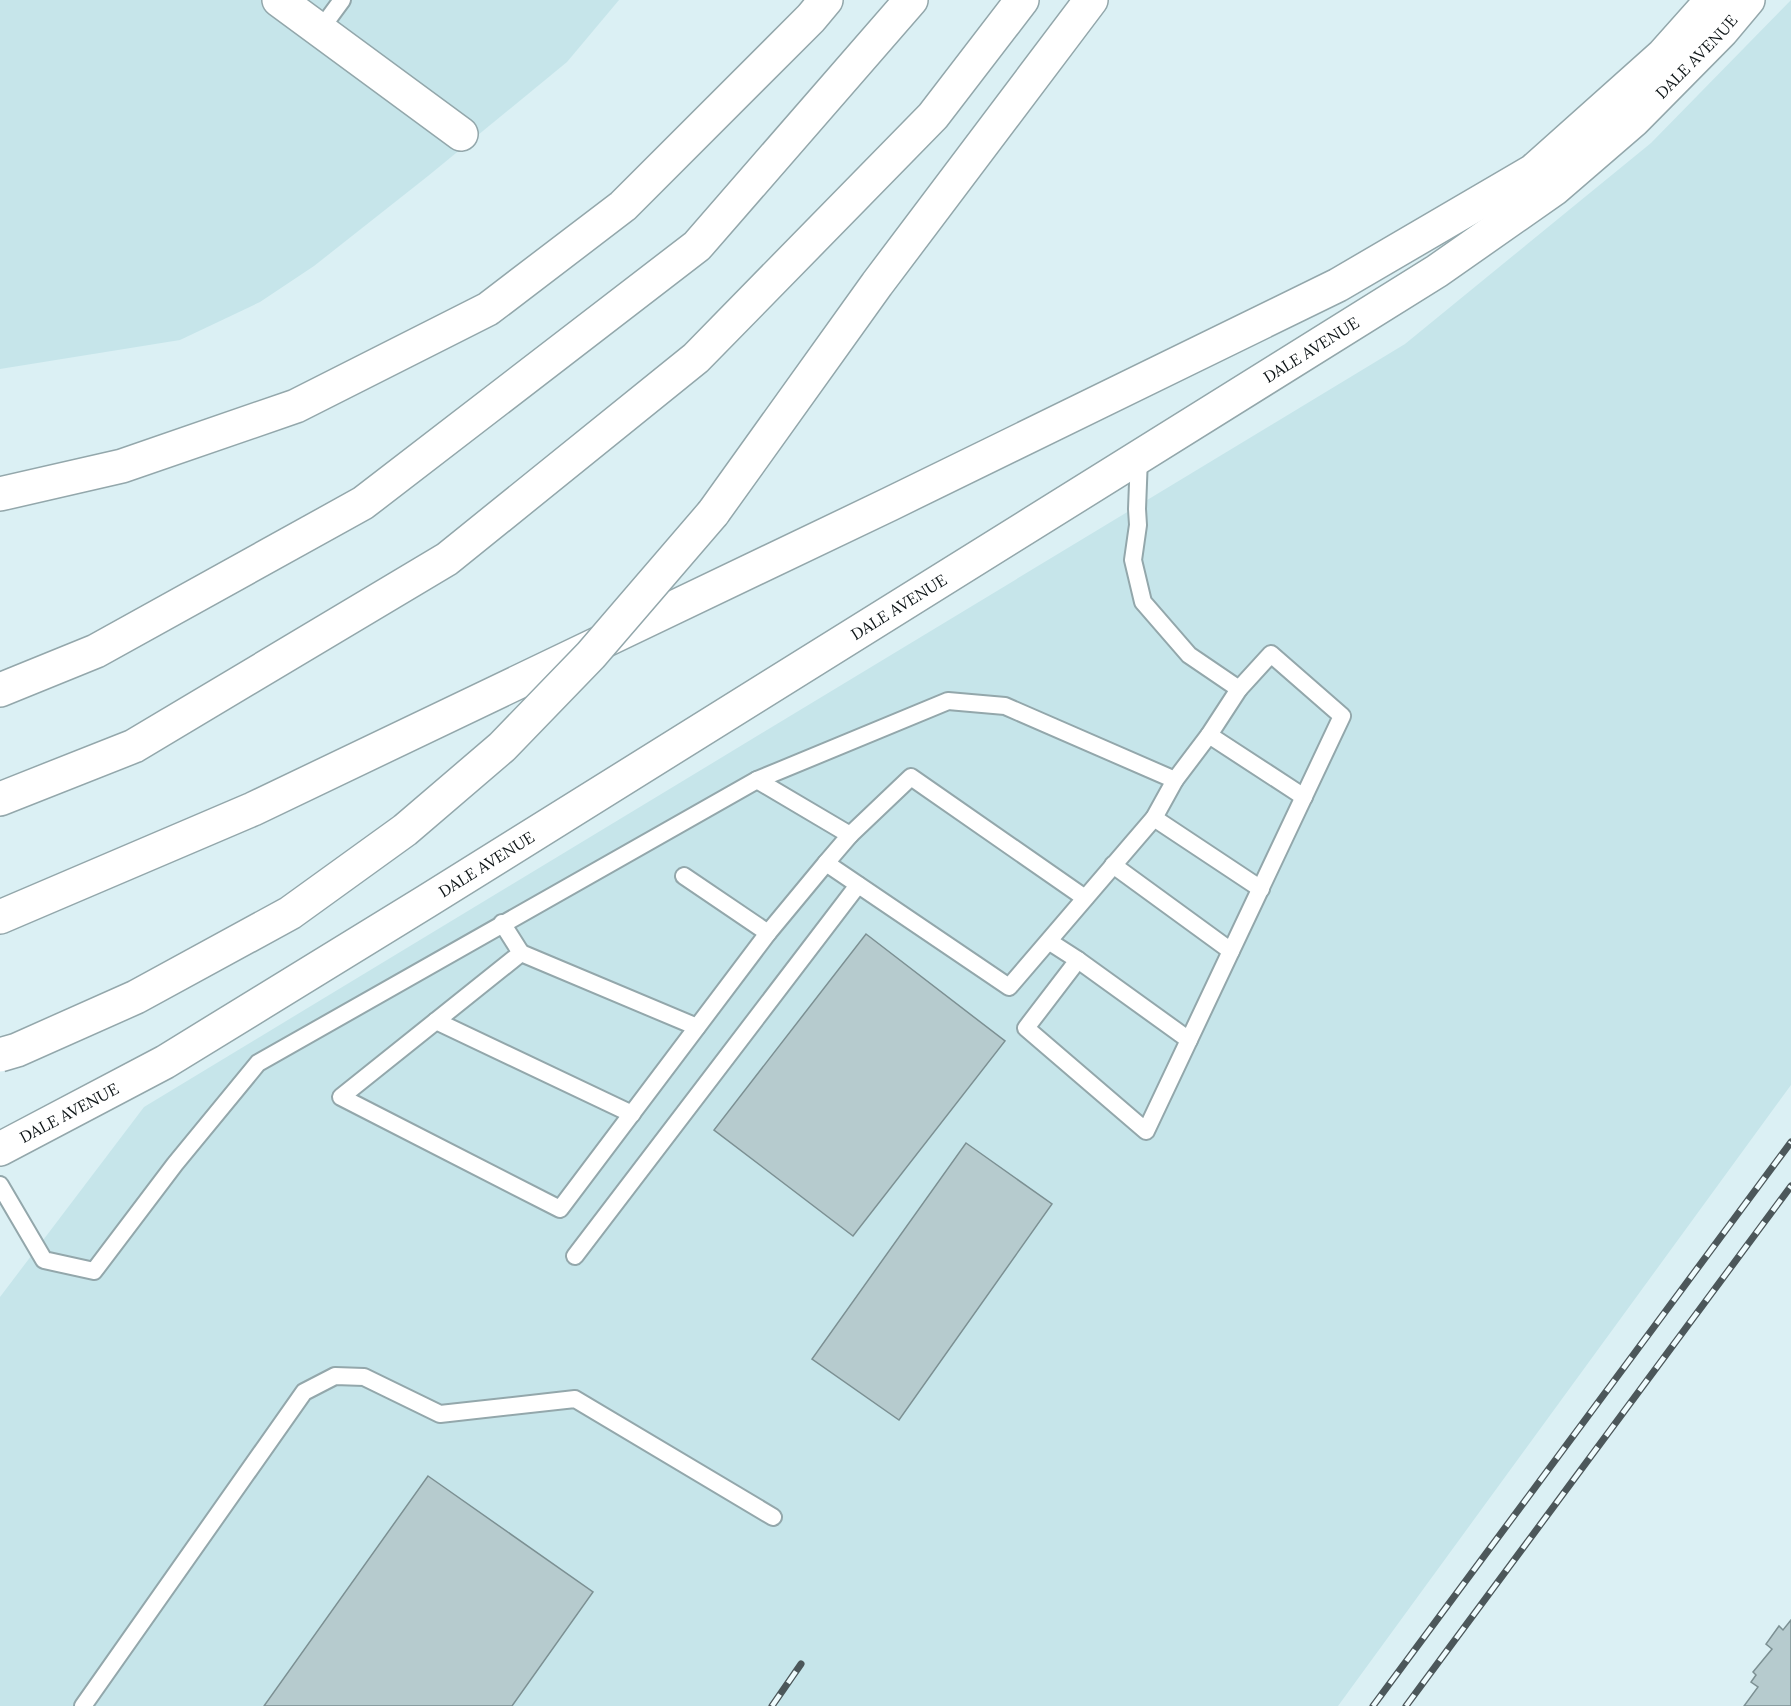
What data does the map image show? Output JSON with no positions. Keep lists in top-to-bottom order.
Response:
{
  "streets": {
    "main road": ["DALE AVENUE"]
  }
}
